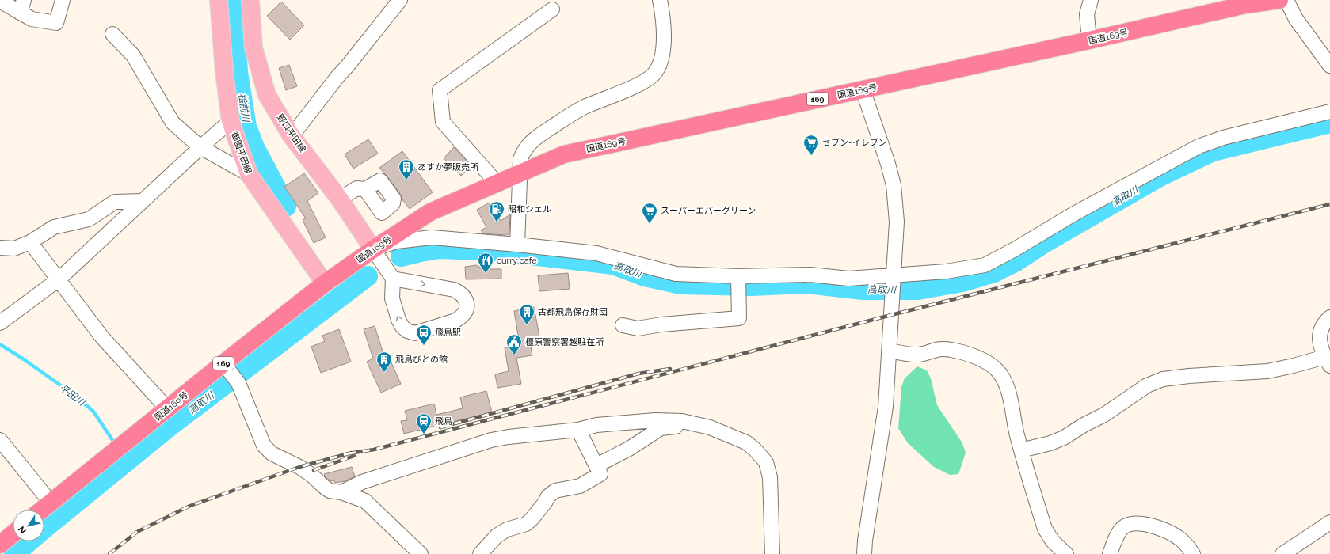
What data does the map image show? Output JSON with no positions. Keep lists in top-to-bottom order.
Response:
{
  "streets": {
    "highway": ["国道169号", "169"],
    "main road": ["野口平田線", "御園平田線"]
  },
  "crossings": [
    ["国道169号", "野口平田線"],
    ["国道169号", "御園平田線"]
  ],
  "water": ["桧前川", "高取川", "平田川"],
  "places": {
    "supermarket": ["セブン-イレブン", "スーパーエバーグリーン"],
    "building": ["あすか夢販売所", "古都飛鳥保存財団", "飛鳥びとの館"],
    "fuel station": ["昭和シェル"],
    "restaurant": ["curry cafe"],
    "bus stop": ["飛鳥駅"],
    "public building": ["橿原警察署越駐在所"],
    "station": ["飛鳥"]
  },
  "north": "bottom left"
}
